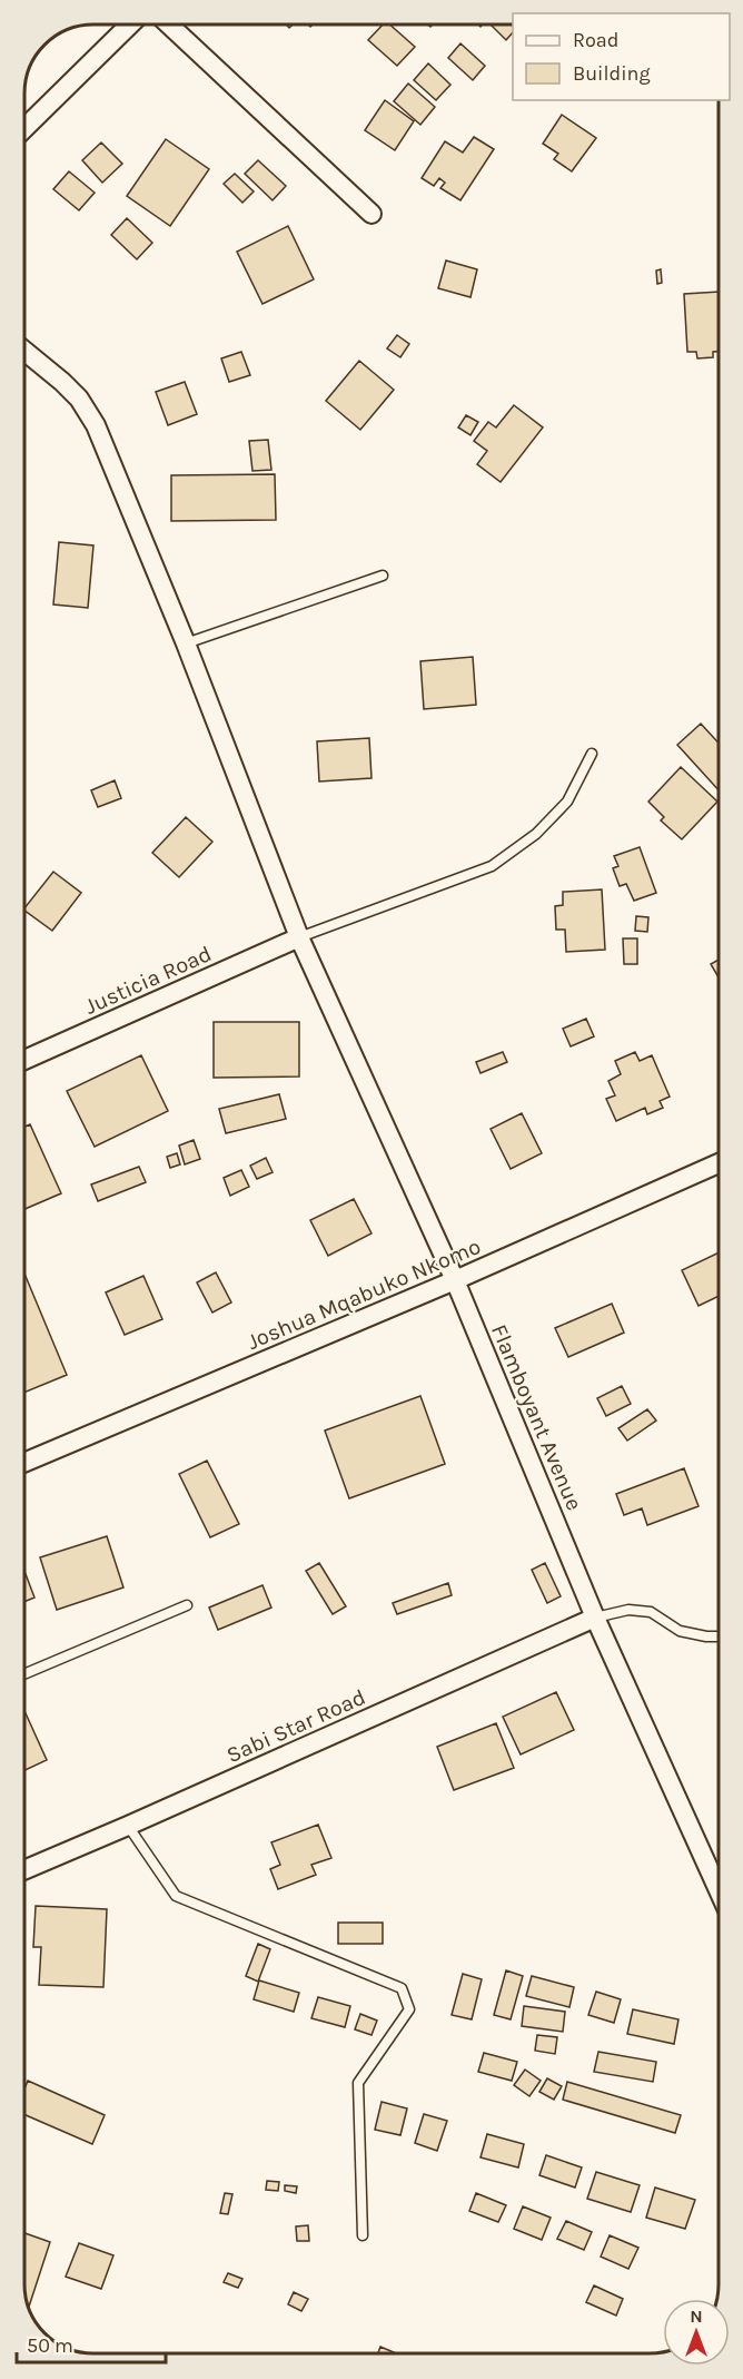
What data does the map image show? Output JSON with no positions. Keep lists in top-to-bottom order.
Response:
{
  "streets": {
    "street": [
      "Justicia Road",
      "Joshua Mqabuko Nkomo",
      "Flamboyant Avenue",
      "Sabi Star Road"
    ]
  },
  "crossings": [
    ["Justicia Road", "Flamboyant Avenue"],
    ["Joshua Mqabuko Nkomo", "Flamboyant Avenue"],
    ["Flamboyant Avenue", "Sabi Star Road"]
  ],
  "legend": ["Road", "Building"],
  "scale_bar": "50 m",
  "north": "top"
}
